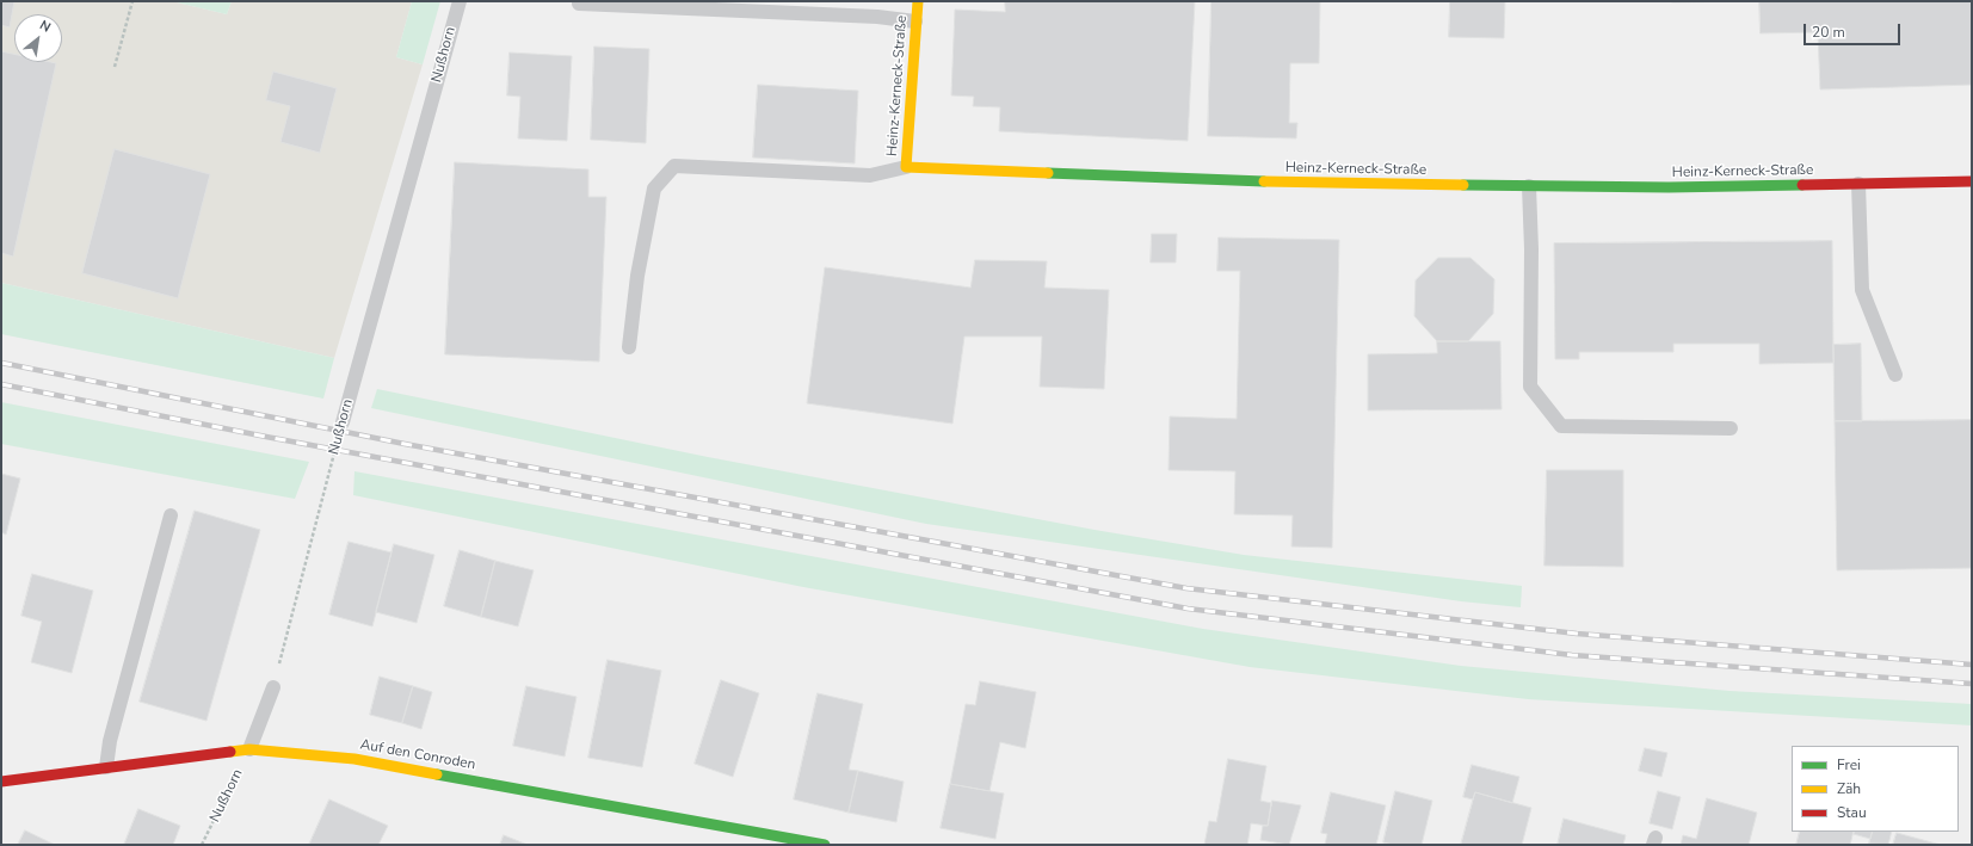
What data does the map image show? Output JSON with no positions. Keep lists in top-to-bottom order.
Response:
{
  "streets": {
    "street": ["Heinz-Kerneck-Straße", "Auf den Conroden"],
    "lane": ["Nußhorn"]
  },
  "crossings": [
    ["Nußhorn", "Auf den Conroden"]
  ],
  "legend": ["Frei", "Zäh", "Stau"],
  "scale_bar": "20 m",
  "north": "top right"
}
